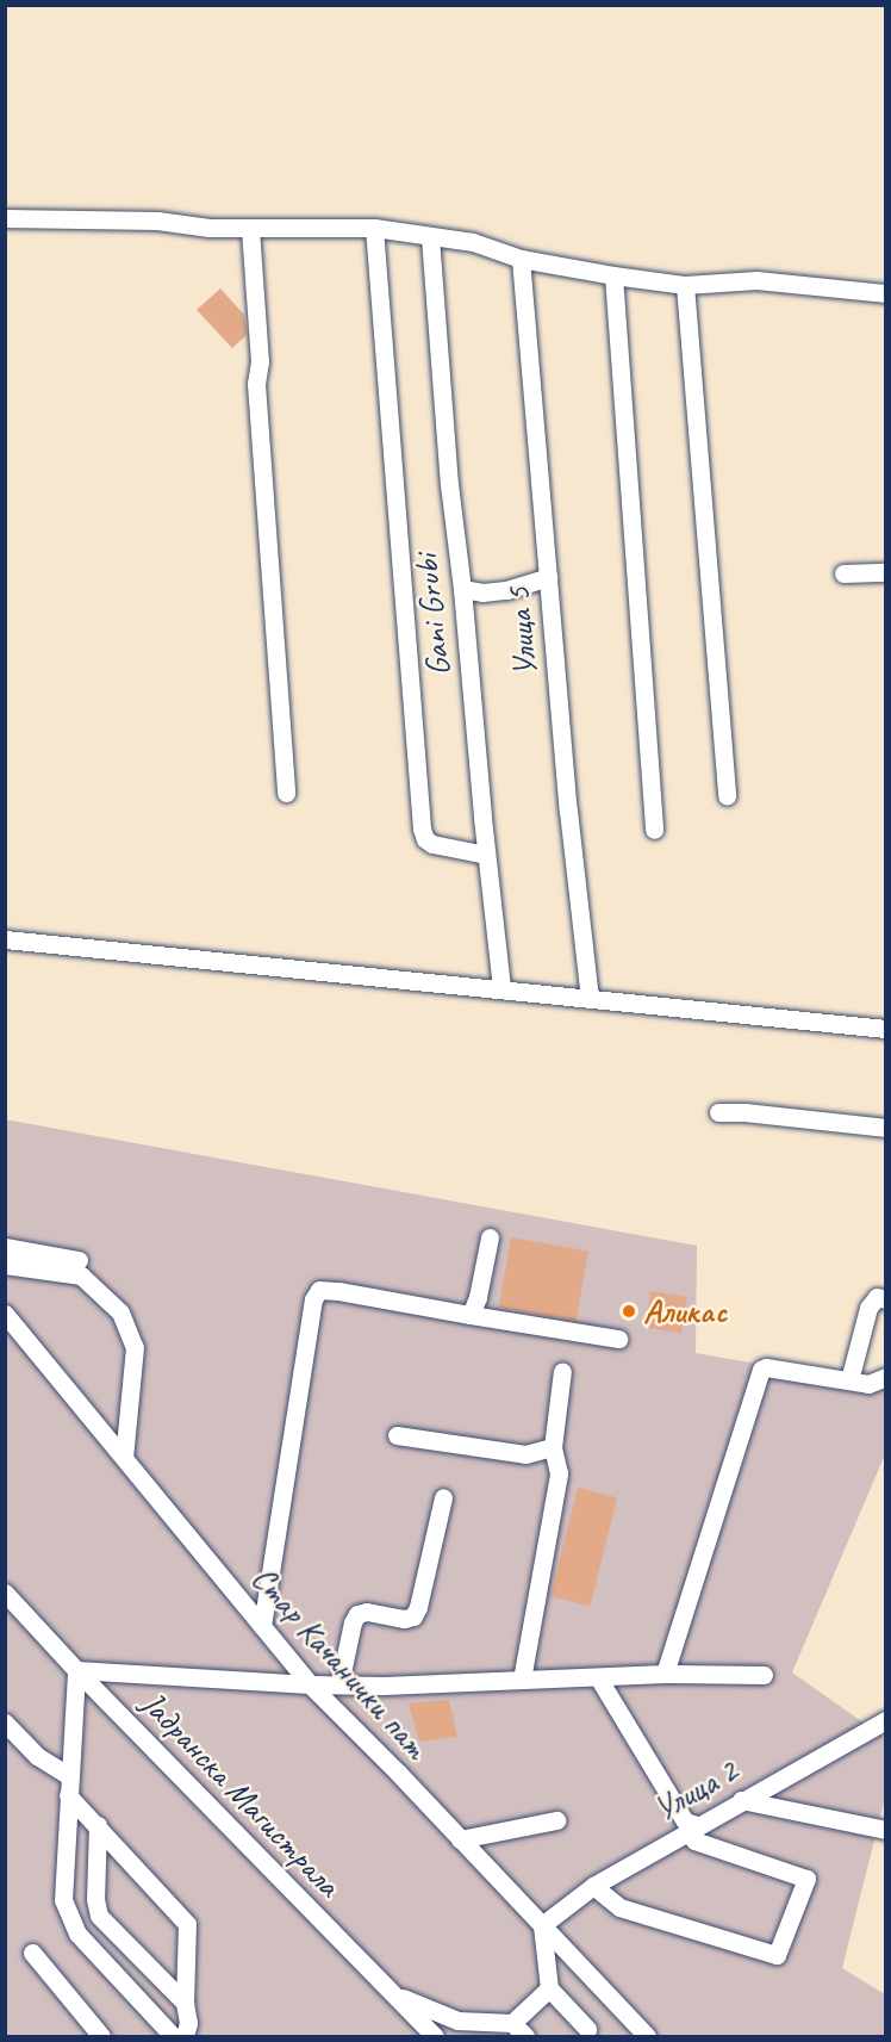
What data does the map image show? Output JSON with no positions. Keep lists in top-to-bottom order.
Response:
{
  "streets": {
    "street": [
      "Gani Grubi",
      "Улица 5",
      "Стар Качанички пат",
      "Улица 2",
      "Јадранска Магистрала"
    ]
  },
  "crossings": [
    ["Стар Качанички пат", "Улица 2"]
  ],
  "places": ["Аликас"]
}
